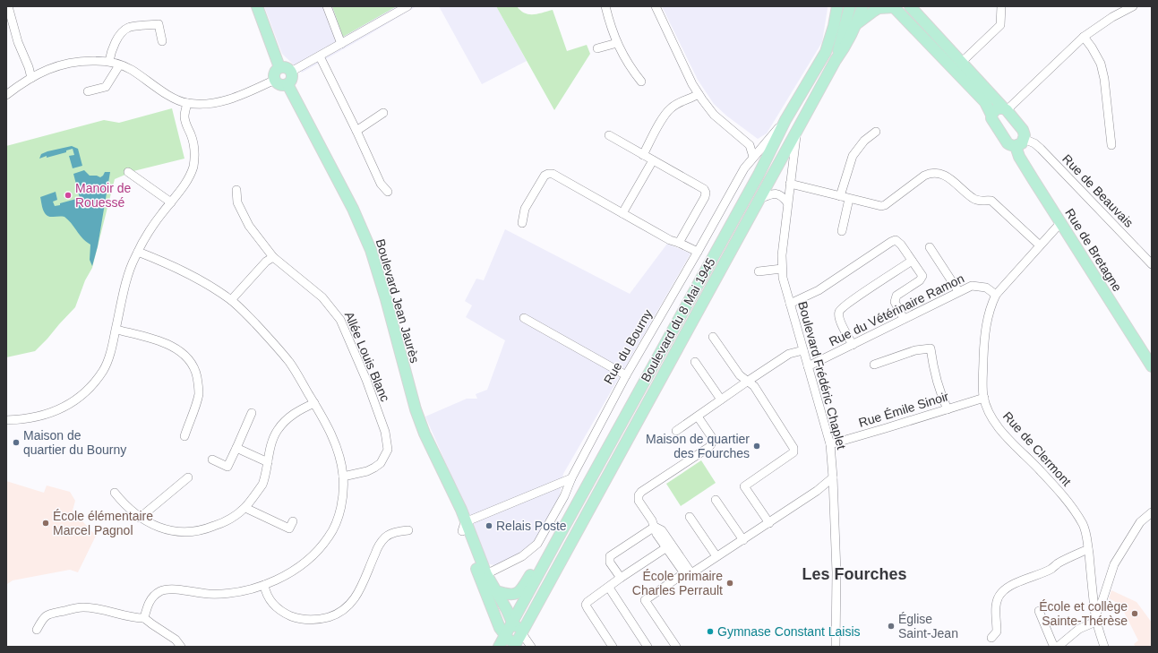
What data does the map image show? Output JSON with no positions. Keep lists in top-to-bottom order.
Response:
{
  "streets": {
    "main road": ["Rue de Bretagne", "Boulevard Jean Jaurès", "Boulevard du 8 Mai 1945"],
    "street": [
      "Rue de Beauvais",
      "Rue du Vétérinaire Ramon",
      "Rue du Bourny",
      "Allée Louis Blanc",
      "Boulevard Frédéric Chaplet",
      "Rue Émile Sinoir",
      "Rue de Clermont"
    ]
  },
  "crossings": [
    ["Rue de Beauvais", "Rue de Bretagne"],
    ["Rue de Bretagne", "Rue de Clermont"],
    ["Boulevard Jean Jaurès", "Boulevard du 8 Mai 1945"],
    ["Boulevard Jean Jaurès", "Rue du Bourny"],
    ["Rue du Vétérinaire Ramon", "Boulevard Frédéric Chaplet"],
    ["Rue du Vétérinaire Ramon", "Rue de Clermont"],
    ["Boulevard du 8 Mai 1945", "Rue du Bourny"],
    ["Boulevard du 8 Mai 1945", "Boulevard Frédéric Chaplet"],
    ["Boulevard Frédéric Chaplet", "Rue Émile Sinoir"],
    ["Rue Émile Sinoir", "Rue de Clermont"]
  ],
  "districts": ["Les Fourches"],
  "places": [
    "Manoir de Rouessé",
    "Maison de quartier du Bourny",
    "Maison de quartier des Fourches",
    "École élémentaire Marcel Pagnol",
    "Relais Poste",
    "École primaire Charles Perrault",
    "École et collège Sainte-Thérèse",
    "Église Saint-Jean",
    "Gymnase Constant Laisis"
  ]
}
